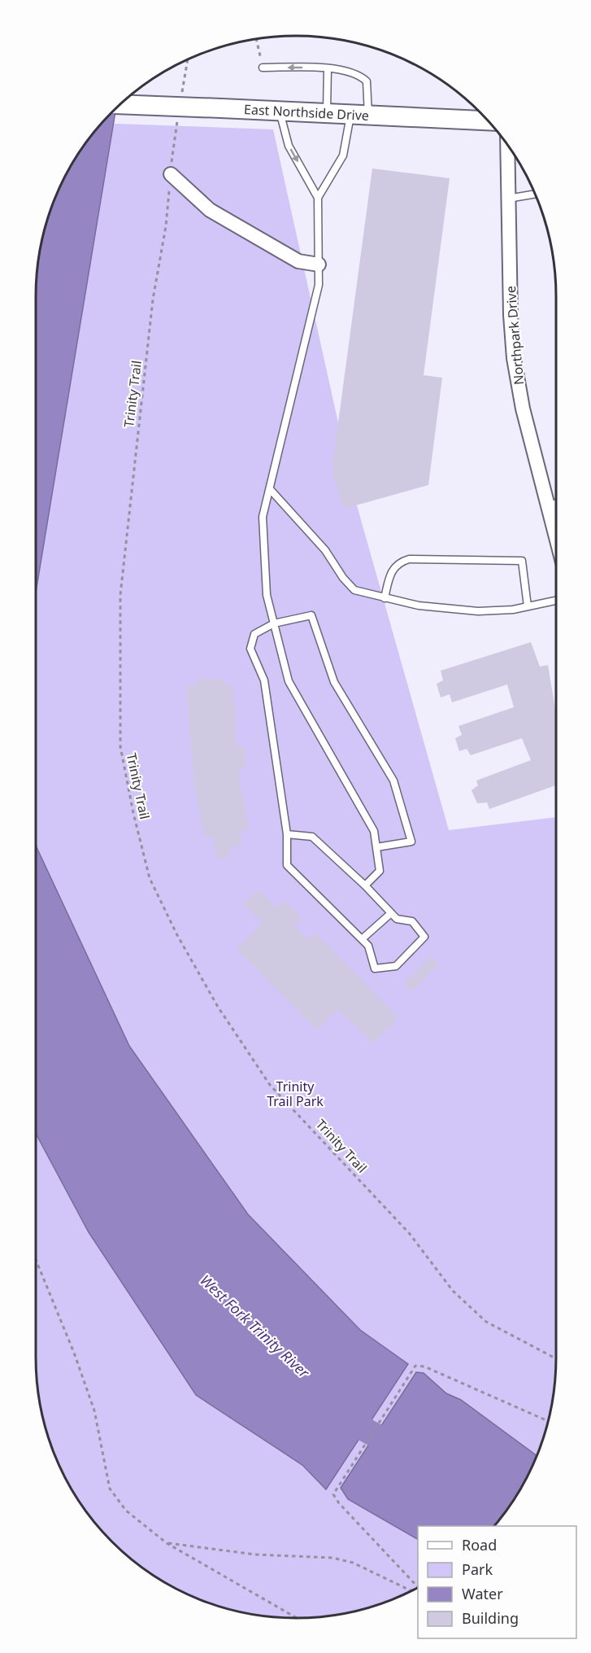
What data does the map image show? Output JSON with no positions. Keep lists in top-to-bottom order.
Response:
{
  "streets": {
    "street": ["East Northside Drive", "Northpark Drive"],
    "path": ["Trinity Trail"]
  },
  "water": ["West Fork Trinity River"],
  "parks": ["Trinity Trail Park"],
  "legend": [
    "Road",
    "Park",
    "Water",
    "Building"
  ]
}
